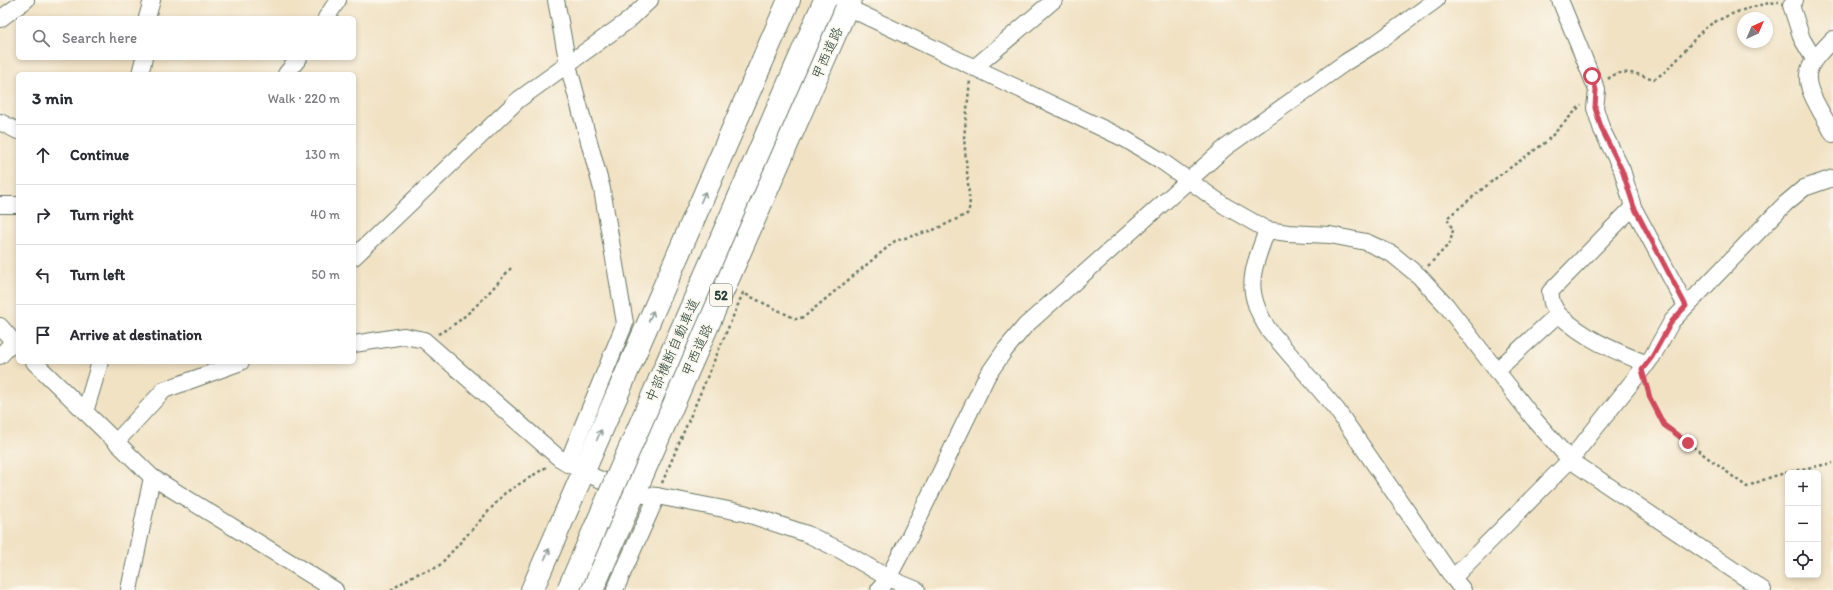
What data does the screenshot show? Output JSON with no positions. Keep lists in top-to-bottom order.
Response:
{
  "streets": {
    "highway": ["甲西道路", "52", "中部横断自動車道"]
  },
  "crossings": [
    ["甲西道路", "中部横断自動車道"]
  ],
  "north": "top right",
  "page": {
    "search": "Search here",
    "heading": ["3 min", "Walk · 220 m"],
    "list": [
      ["Continue", "130 m"],
      ["Turn right", "40 m"],
      ["Turn left", "50 m"],
      "Arrive at destination"
    ],
    "map_buttons": ["+", "−"]
  }
}
